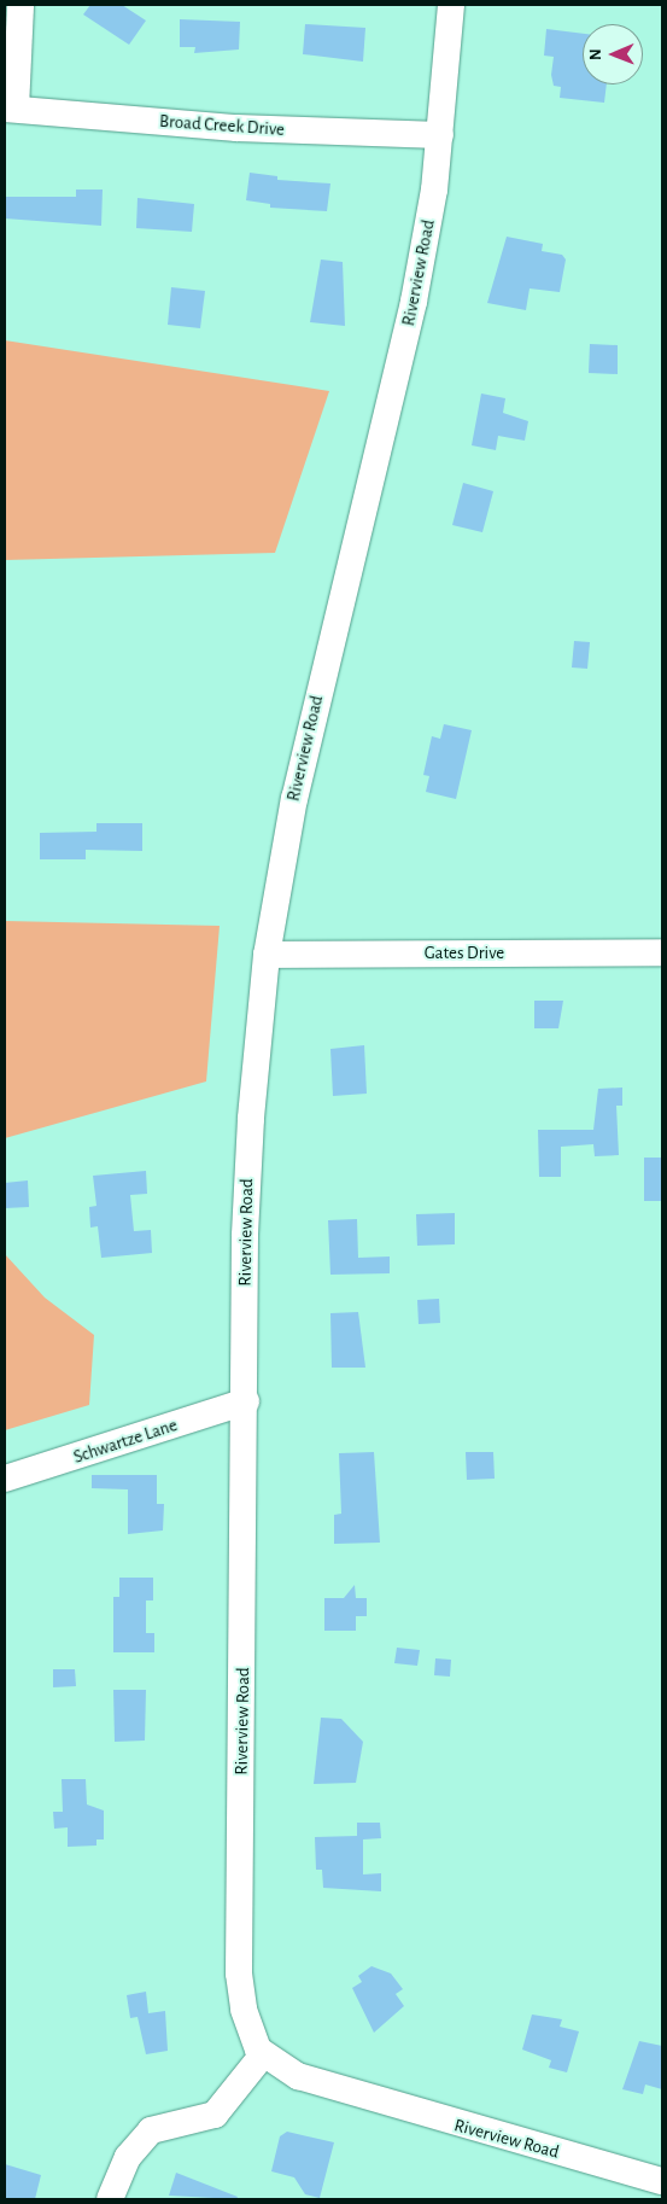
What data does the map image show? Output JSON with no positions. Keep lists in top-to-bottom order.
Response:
{
  "streets": {
    "street": [
      "Broad Creek Drive",
      "Riverview Road",
      "Gates Drive",
      "Schwartze Lane"
    ]
  },
  "crossings": [
    ["Broad Creek Drive", "Riverview Road"],
    ["Riverview Road", "Gates Drive"],
    ["Riverview Road", "Schwartze Lane"]
  ],
  "north": "left"
}
